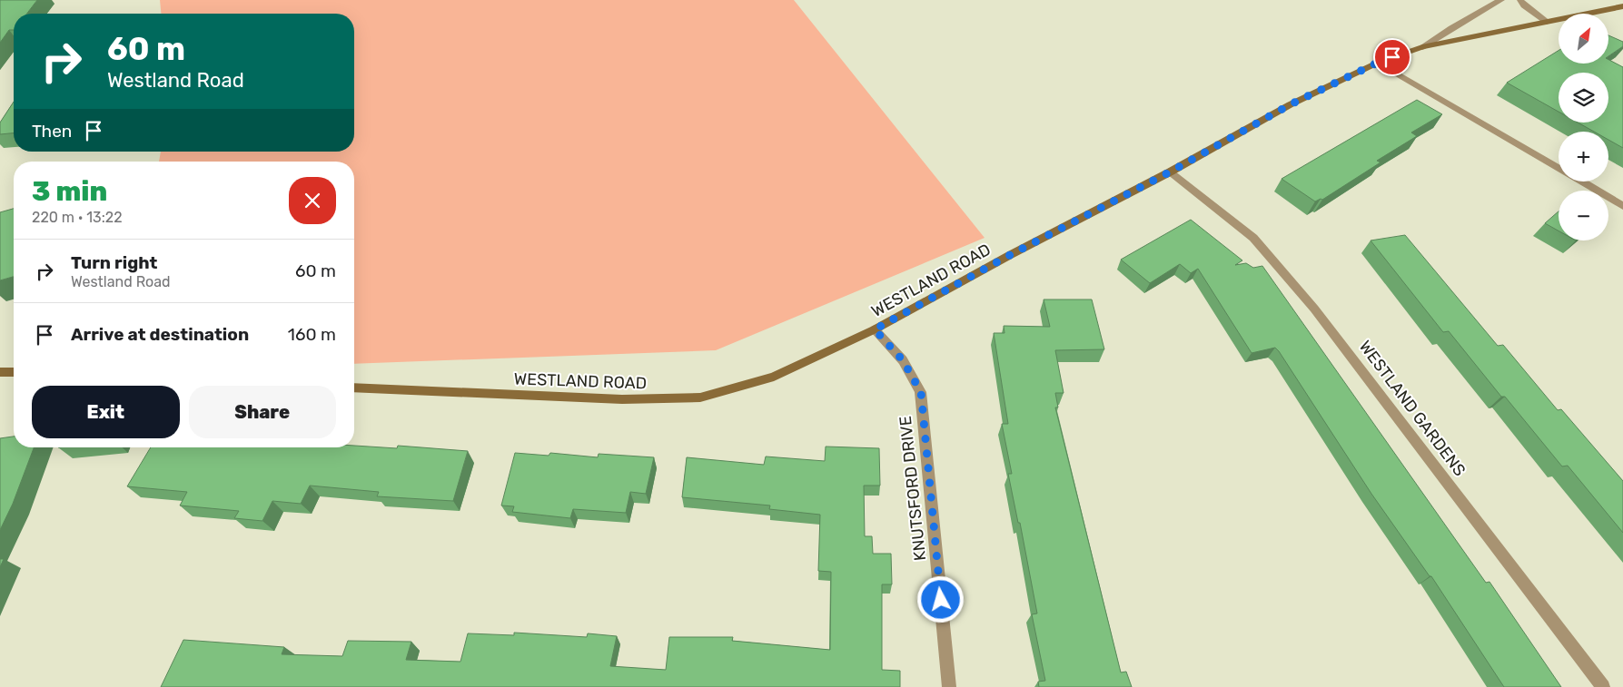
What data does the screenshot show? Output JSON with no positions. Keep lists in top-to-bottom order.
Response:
{
  "streets": {
    "street": ["WESTLAND ROAD", "WESTLAND GARDENS", "KNUTSFORD DRIVE"]
  },
  "crossings": [
    ["WESTLAND ROAD", "WESTLAND GARDENS"],
    ["WESTLAND ROAD", "KNUTSFORD DRIVE"]
  ],
  "north": "top right",
  "page": {
    "map_buttons": ["+", "−"],
    "turn": ["60 m", "Westland Road"],
    "then": "Then",
    "heading": ["3 min", "220 m · 13:22"],
    "list": [
      {
        "name": "Turn right",
        "note": "Westland Road",
        "value": "60 m"
      },
      {
        "name": "Arrive at destination",
        "value": "160 m"
      }
    ],
    "buttons": ["Exit", "Share"]
  }
}
